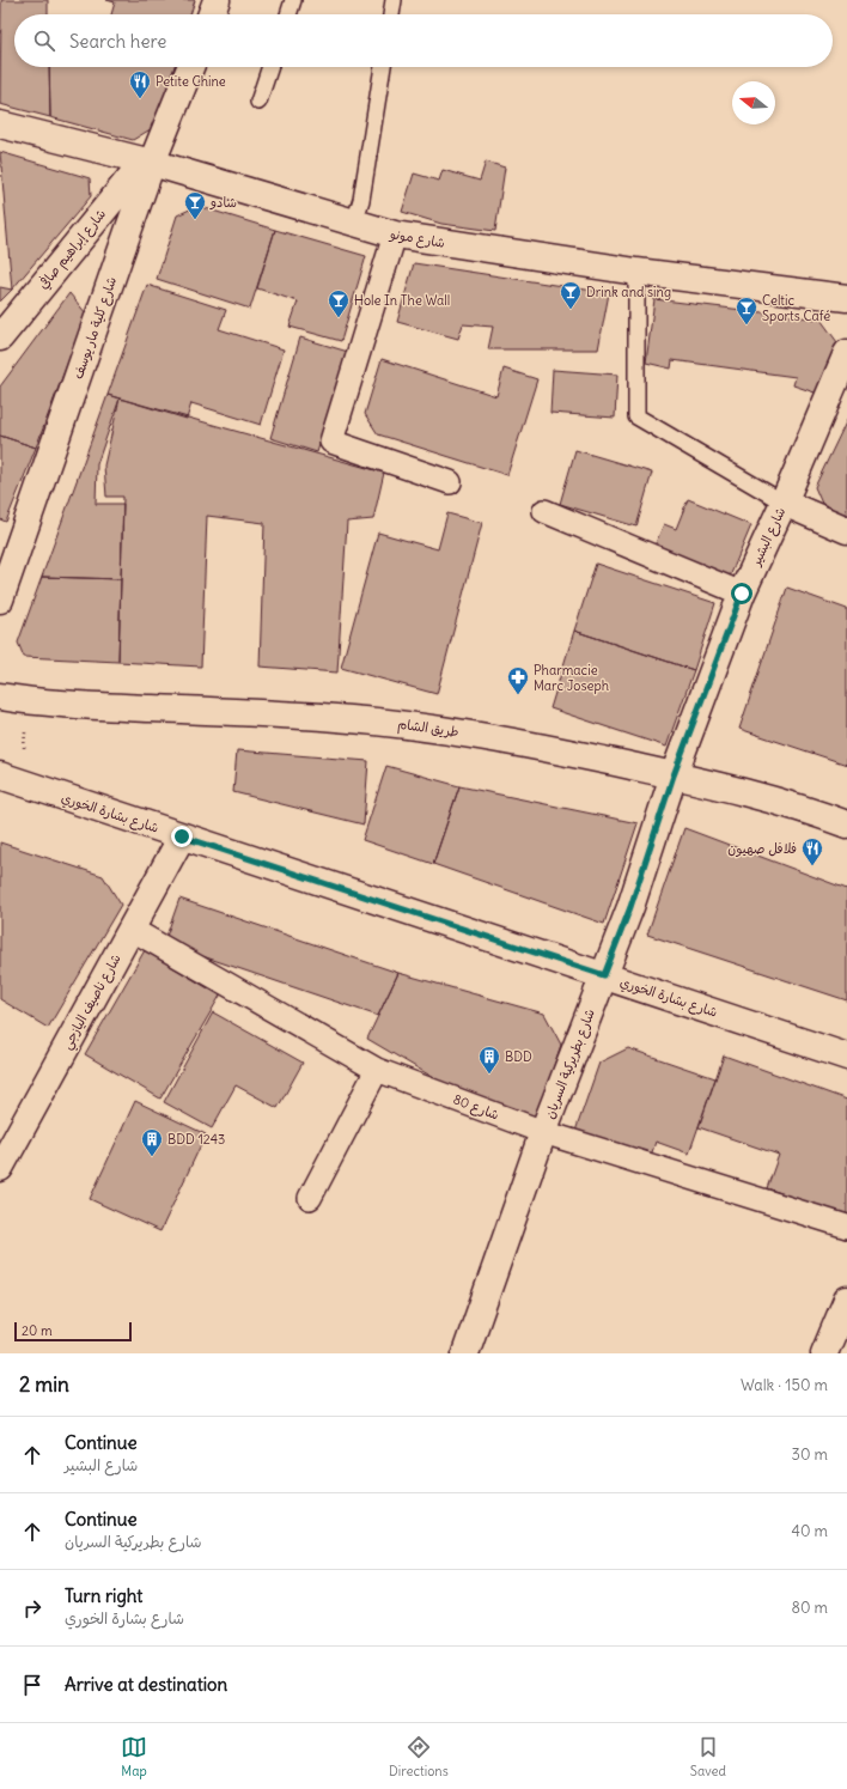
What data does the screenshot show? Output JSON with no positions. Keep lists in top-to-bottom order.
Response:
{
  "streets": {
    "street": [
      "شارع مونو",
      "شارع إبراهيم صافي",
      "شارع كلية مار يوسف",
      "شارع البشير",
      "طريق الشام",
      "شارع بشارة الخوري",
      "شارع ناصيف اليازجي",
      "شارع بطريركية السريان",
      "شارع 80"
    ]
  },
  "crossings": [
    ["شارع مونو", "شارع إبراهيم صافي"],
    ["شارع مونو", "شارع كلية مار يوسف"],
    ["شارع إبراهيم صافي", "شارع كلية مار يوسف"],
    ["شارع البشير", "طريق الشام"],
    ["شارع البشير", "شارع بطريركية السريان"],
    ["طريق الشام", "شارع بطريركية السريان"],
    ["شارع بشارة الخوري", "شارع ناصيف اليازجي"],
    ["شارع بشارة الخوري", "شارع بطريركية السريان"],
    ["شارع ناصيف اليازجي", "شارع 80"],
    ["شارع بطريركية السريان", "شارع 80"]
  ],
  "places": {
    "restaurant": ["Petite Chine", "فلافل صهيون"],
    "bar": [
      "شادو",
      "Drink and sing",
      "Hole In The Wall",
      "Celtic Sports Café"
    ],
    "pharmacy": ["Pharmacie Marc Joseph"],
    "building": ["BDD", "BDD 1243"]
  },
  "scale_bar": "20 m",
  "north": "left",
  "page": {
    "search": "Search here",
    "scale": "20 m",
    "heading": ["2 min", "Walk · 150 m"],
    "list": [
      ["Continue", "شارع البشير", "30 m"],
      ["Continue", "شارع بطريركية السريان", "40 m"],
      ["Turn right", "شارع بشارة الخوري", "80 m"],
      "Arrive at destination"
    ],
    "nav": ["Map", "Directions", "Saved"]
  }
}
